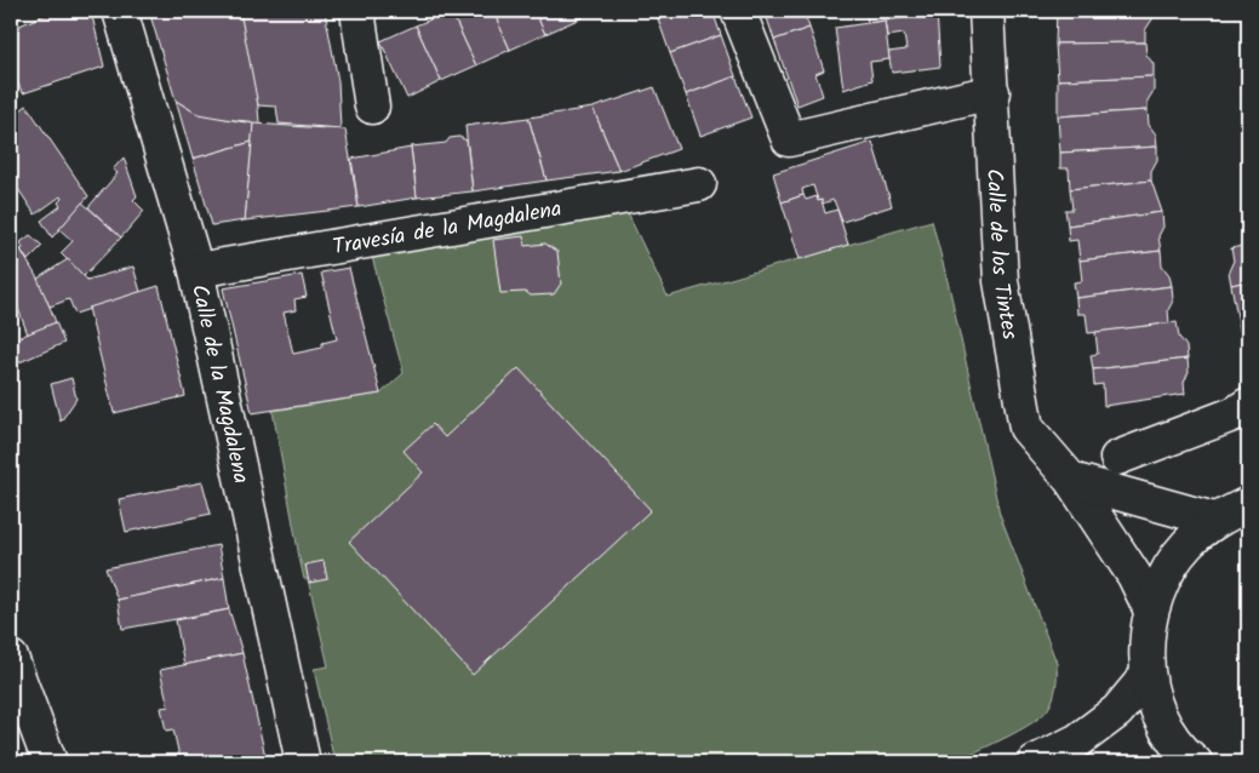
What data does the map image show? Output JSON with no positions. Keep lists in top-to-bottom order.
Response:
{
  "streets": {
    "street": ["Travesía de la Magdalena", "Calle de los Tintes", "Calle de la Magdalena"]
  },
  "crossings": [
    ["Travesía de la Magdalena", "Calle de la Magdalena"]
  ]
}
